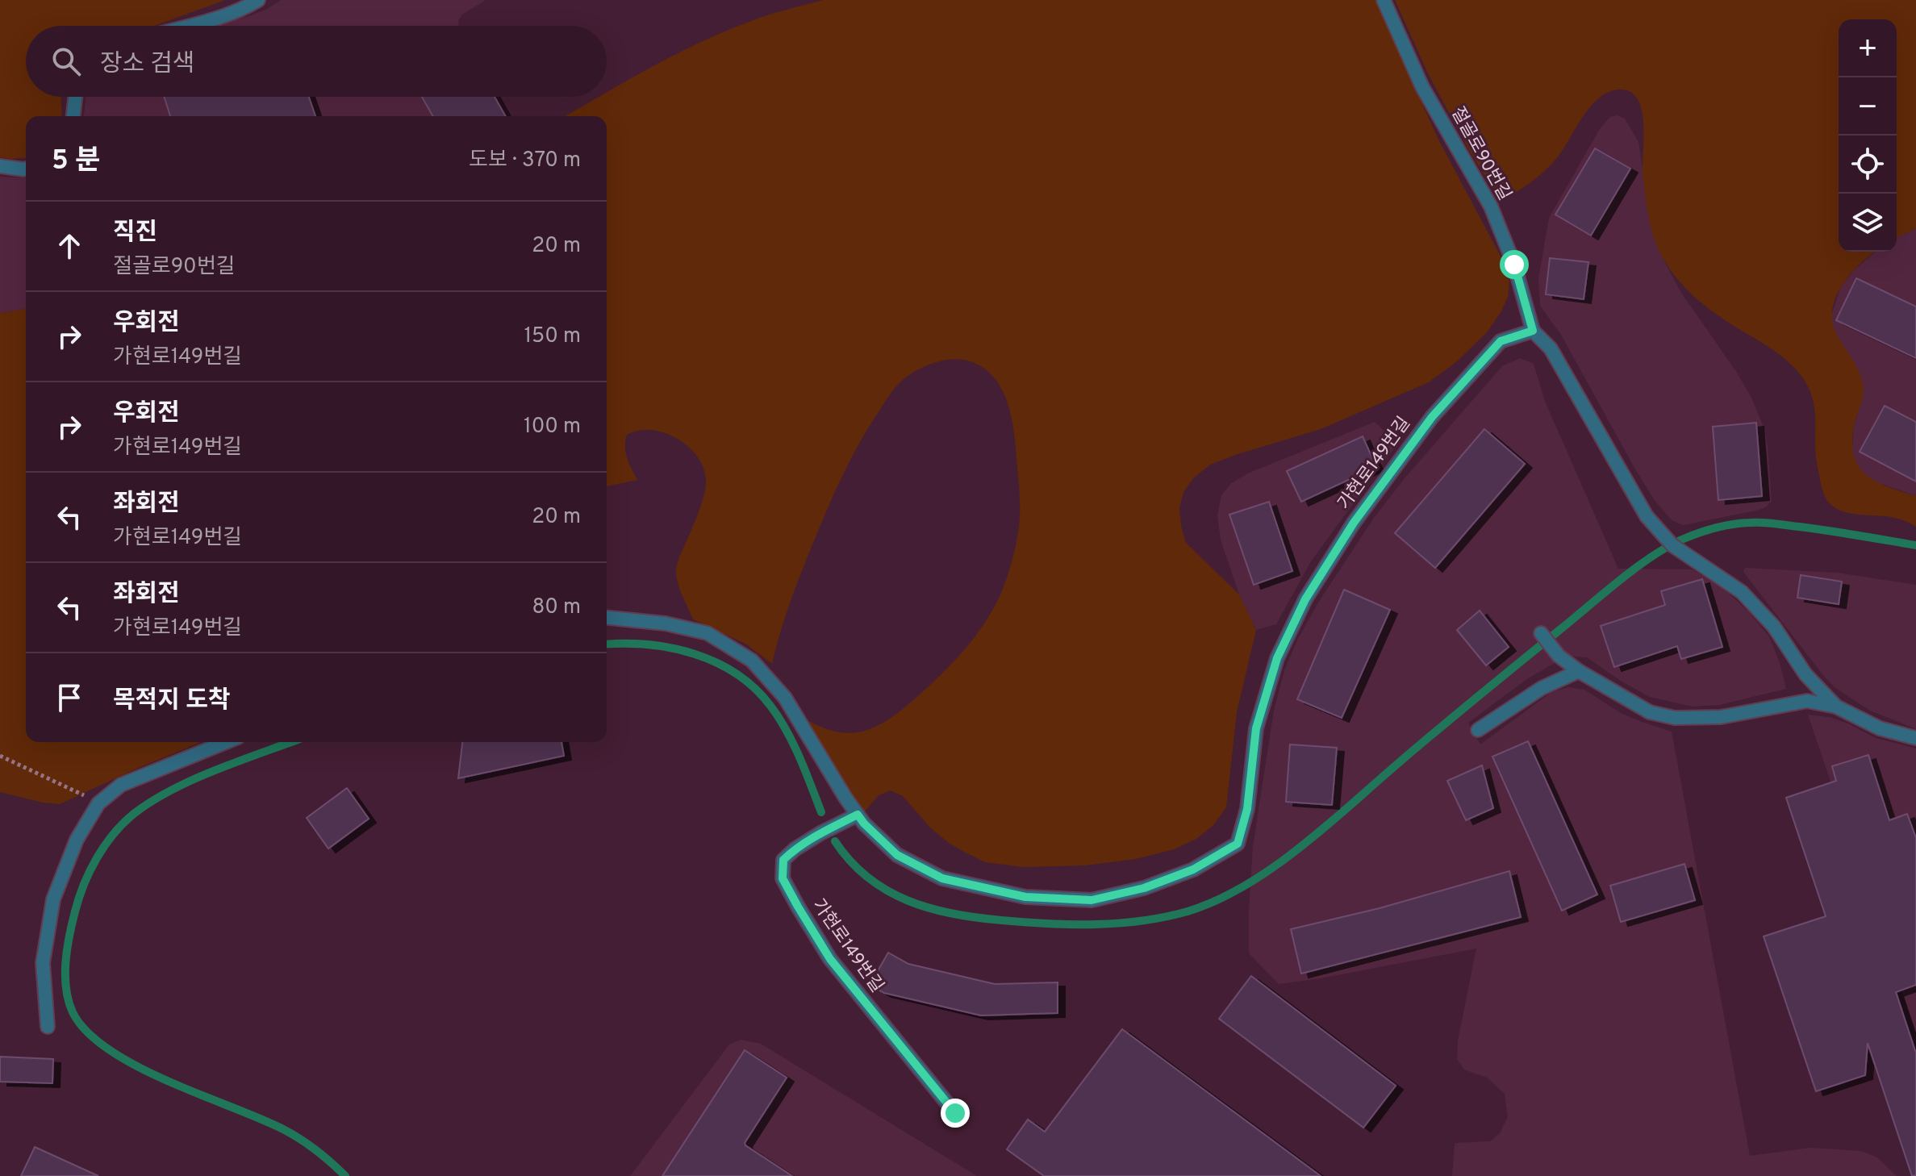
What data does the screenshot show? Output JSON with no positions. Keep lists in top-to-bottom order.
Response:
{
  "streets": {
    "lane": ["절골로90번길", "가현로149번길"]
  },
  "crossings": [
    ["절골로90번길", "가현로149번길"]
  ],
  "page": {
    "map_buttons": ["+", "−"],
    "search": "장소 검색",
    "heading": ["5 분", "도보 · 370 m"],
    "list": [
      ["직진", "절골로90번길", "20 m"],
      ["우회전", "가현로149번길", "150 m"],
      ["우회전", "가현로149번길", "100 m"],
      ["좌회전", "가현로149번길", "20 m"],
      ["좌회전", "가현로149번길", "80 m"],
      "목적지 도착"
    ]
  }
}
